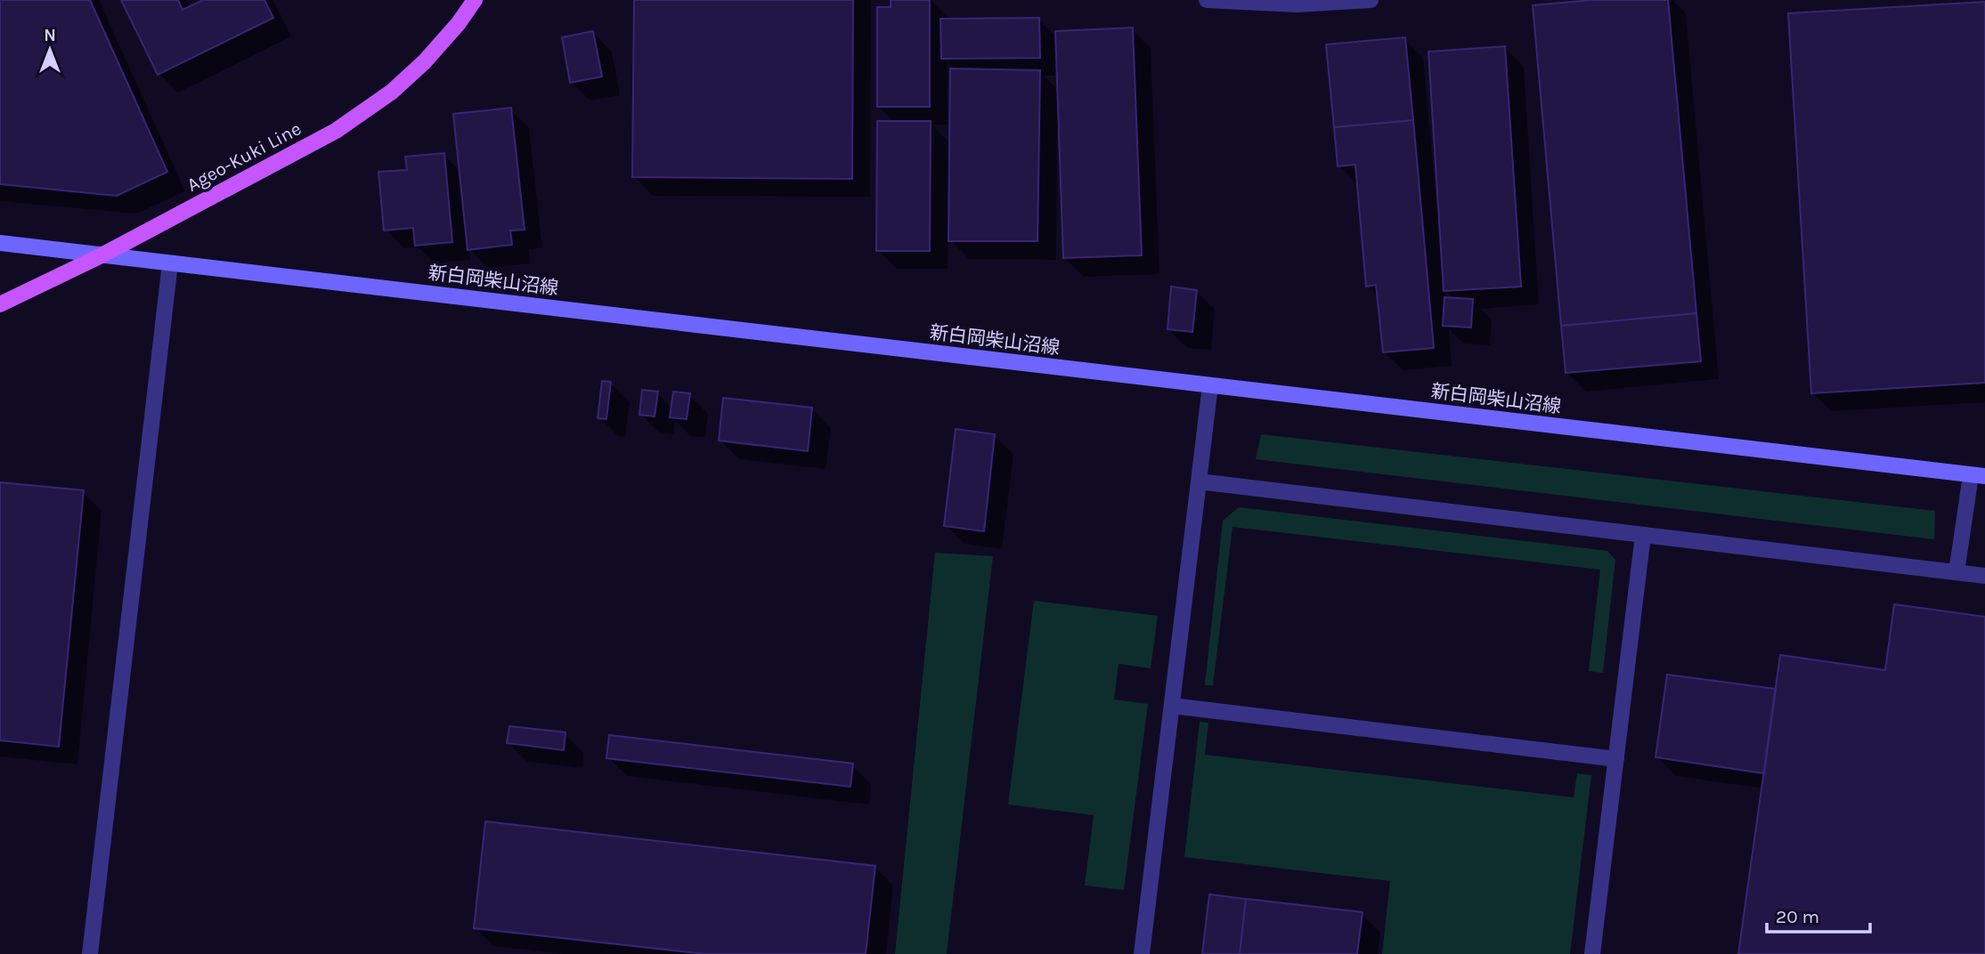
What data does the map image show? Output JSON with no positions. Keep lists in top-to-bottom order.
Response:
{
  "streets": {
    "main road": ["Ageo-Kuki Line"],
    "street": ["新白岡柴山沼線"]
  },
  "crossings": [
    ["Ageo-Kuki Line", "新白岡柴山沼線"]
  ],
  "scale_bar": "20 m",
  "north": "top"
}
